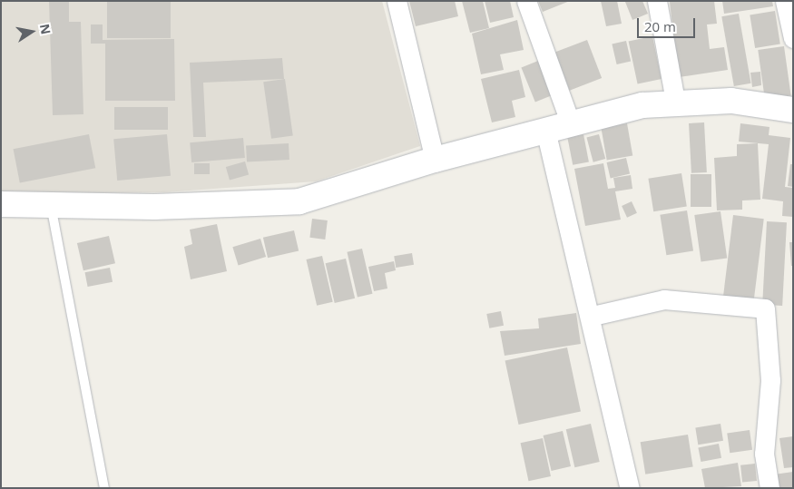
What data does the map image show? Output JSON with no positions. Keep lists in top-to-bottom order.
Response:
{
  "scale_bar": "20 m",
  "north": "right"
}
